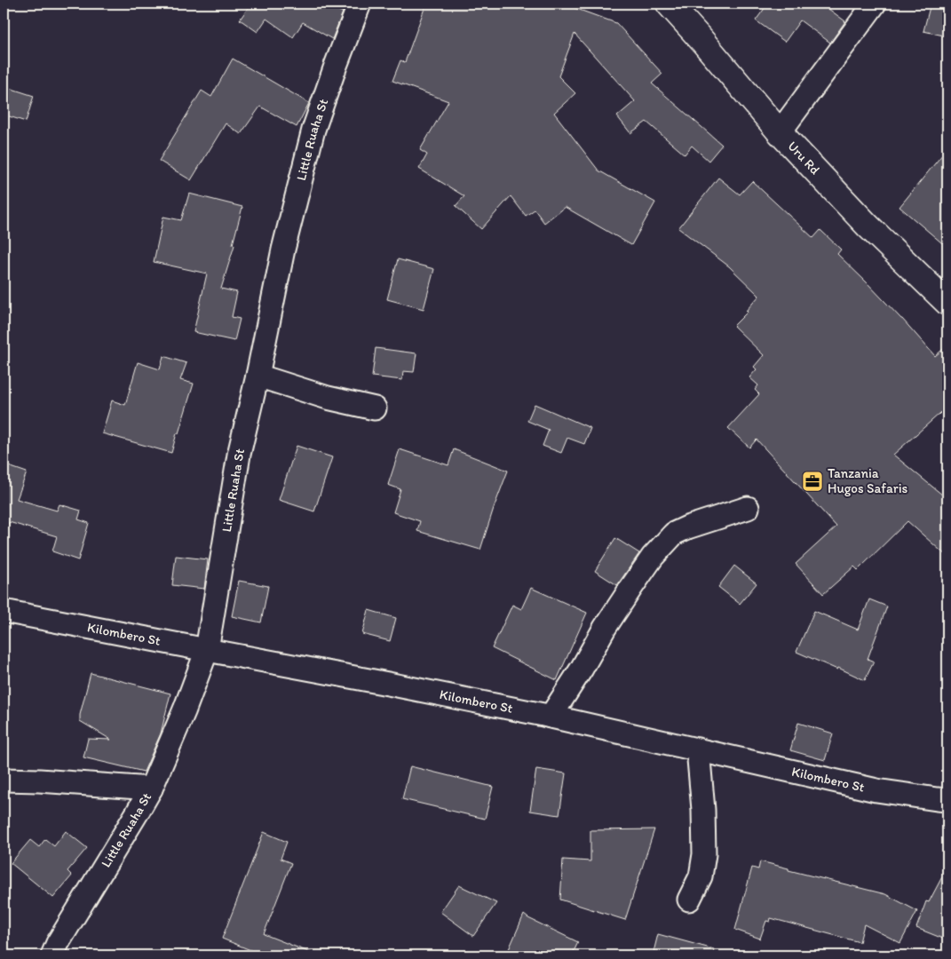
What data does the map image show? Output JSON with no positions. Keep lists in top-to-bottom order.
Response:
{
  "streets": {
    "street": ["Little Ruaha St", "Uru Rd", "Kilombero St"]
  },
  "crossings": [
    ["Little Ruaha St", "Kilombero St"]
  ],
  "places": {
    "office": ["Tanzania Hugos Safaris"]
  }
}
